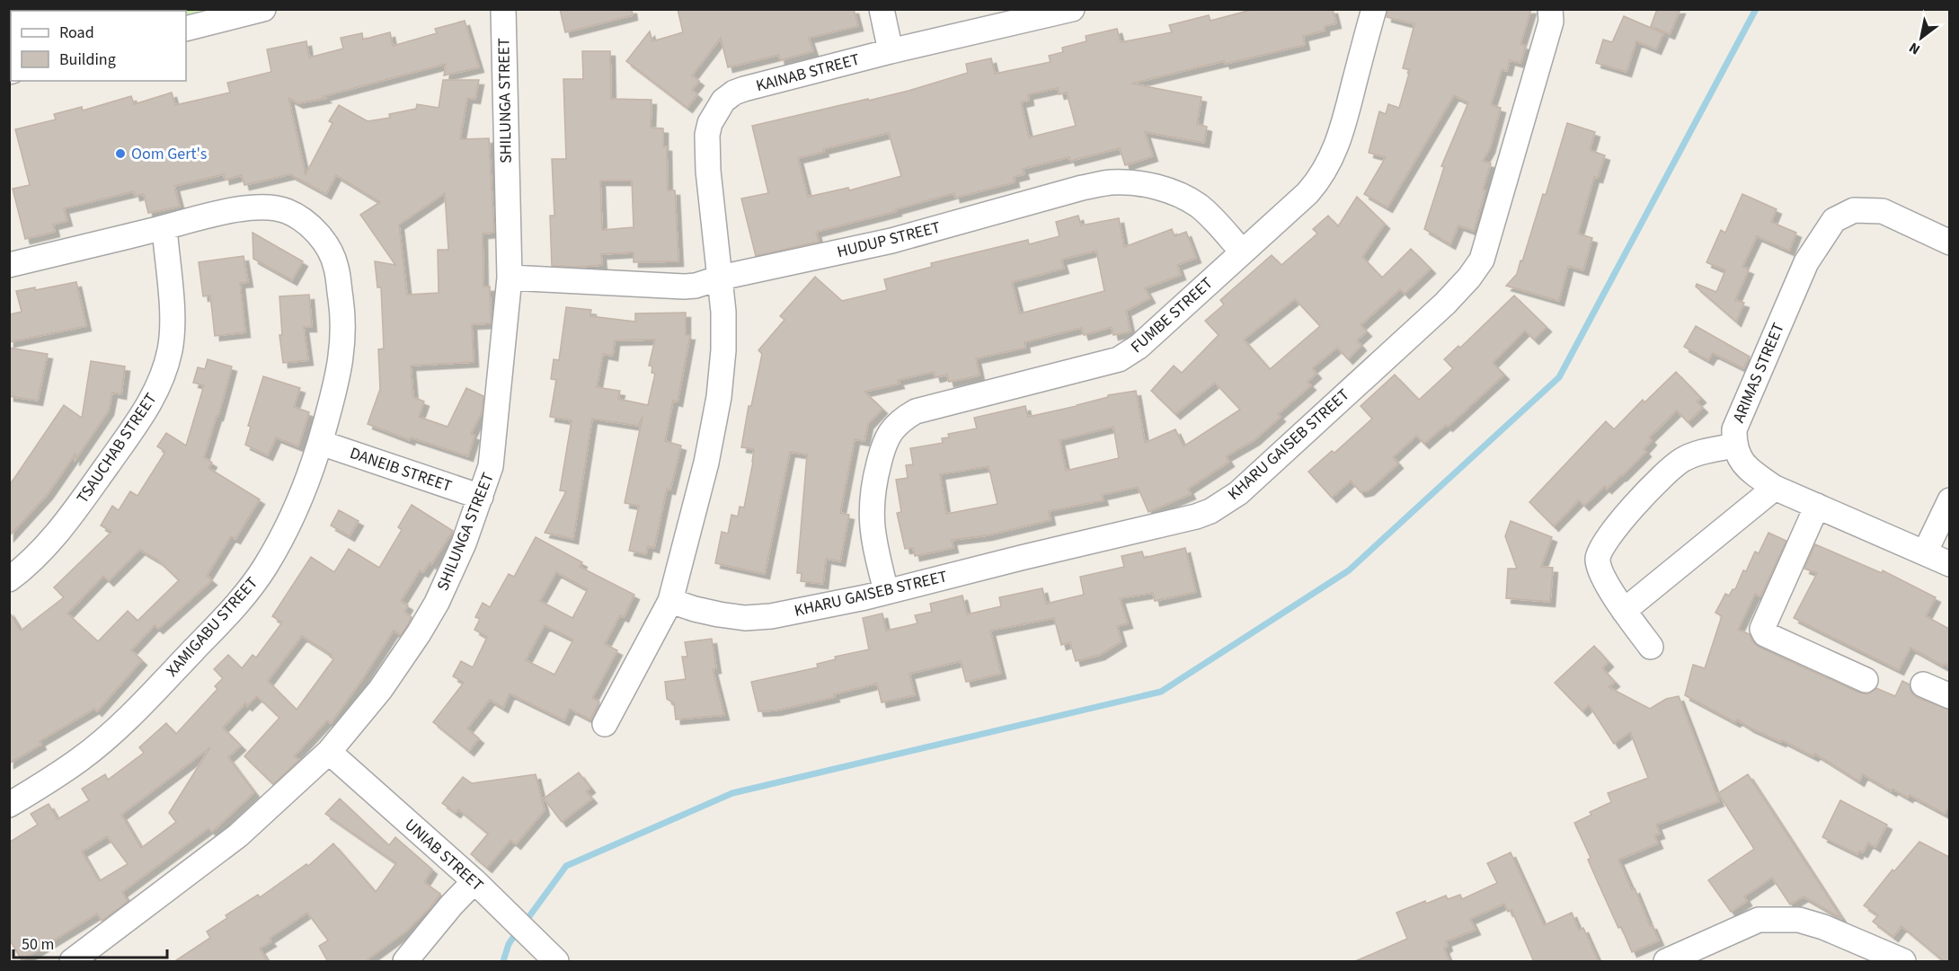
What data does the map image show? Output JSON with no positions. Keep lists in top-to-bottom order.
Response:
{
  "streets": {
    "street": [
      "KAINAB STREET",
      "SHILUNGA STREET",
      "HUDUP STREET",
      "FUMBE STREET",
      "ARIMAS STREET",
      "KHARU GAISEB STREET",
      "TSAUCHAB STREET",
      "DANEIB STREET",
      "XAMIGABU STREET",
      "UNIAB STREET"
    ]
  },
  "crossings": [
    ["KAINAB STREET", "HUDUP STREET"],
    ["KAINAB STREET", "KHARU GAISEB STREET"],
    ["SHILUNGA STREET", "HUDUP STREET"],
    ["SHILUNGA STREET", "DANEIB STREET"],
    ["SHILUNGA STREET", "UNIAB STREET"],
    ["HUDUP STREET", "FUMBE STREET"],
    ["FUMBE STREET", "KHARU GAISEB STREET"],
    ["TSAUCHAB STREET", "XAMIGABU STREET"],
    ["DANEIB STREET", "XAMIGABU STREET"]
  ],
  "places": ["Oom Gert's"],
  "legend": ["Road", "Building"],
  "scale_bar": "50 m",
  "north": "bottom left"
}
